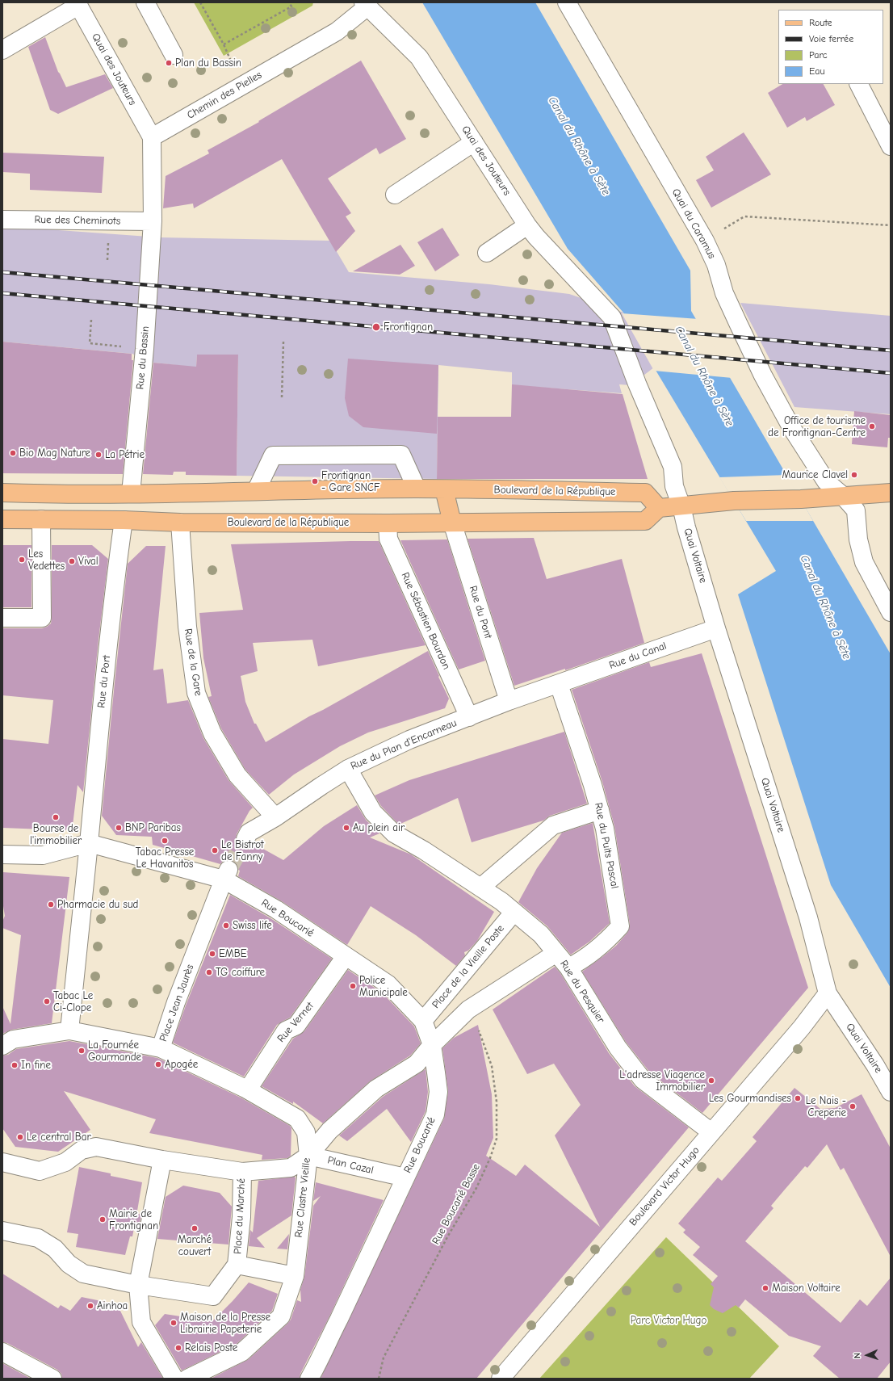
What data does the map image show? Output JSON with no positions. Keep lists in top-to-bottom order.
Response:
{
  "streets": {
    "main road": ["Boulevard de la République"],
    "street": [
      "Quai des Jouteurs",
      "Chemin des Pielles",
      "Rue des Cheminots",
      "Quai du Caramus",
      "Rue du Bassin",
      "Quai Voltaire",
      "Rue du Pont",
      "Rue Sébastien Bourdon",
      "Rue du Canal",
      "Rue de la Gare",
      "Rue du Port",
      "Rue du Plan d'Encarneau",
      "Rue du Puits Pascal",
      "Rue Boucarié",
      "Place de la Vieille Poste",
      "Rue du Pesquier",
      "Place Jean Jaurès",
      "Rue Vernet",
      "Plan Cazal",
      "Boulevard Victor Hugo",
      "Rue Clastre Vieille",
      "Place du Marché"
    ],
    "path": ["Rue Boucarié Basse"]
  },
  "crossings": [
    ["Quai des Jouteurs", "Chemin des Pielles"],
    ["Quai des Jouteurs", "Quai Voltaire"],
    ["Rue des Cheminots", "Rue du Bassin"],
    ["Rue du Bassin", "Boulevard de la République"],
    ["Boulevard de la République", "Rue du Pont"],
    ["Boulevard de la République", "Rue Sébastien Bourdon"],
    ["Boulevard de la République", "Rue de la Gare"],
    ["Boulevard de la République", "Rue du Port"],
    ["Quai Voltaire", "Rue du Canal"],
    ["Quai Voltaire", "Boulevard Victor Hugo"],
    ["Rue du Pont", "Rue du Plan d'Encarneau"],
    ["Rue Sébastien Bourdon", "Rue du Plan d'Encarneau"],
    ["Rue du Canal", "Rue du Plan d'Encarneau"],
    ["Rue du Canal", "Rue du Puits Pascal"],
    ["Rue de la Gare", "Rue du Plan d'Encarneau"],
    ["Rue du Plan d'Encarneau", "Rue du Puits Pascal"],
    ["Rue du Plan d'Encarneau", "Rue du Pesquier"],
    ["Rue du Puits Pascal", "Rue du Pesquier"],
    ["Rue Boucarié", "Place de la Vieille Poste"],
    ["Rue Boucarié", "Place Jean Jaurès"],
    ["Rue Boucarié", "Rue Vernet"],
    ["Rue Boucarié", "Plan Cazal"],
    ["Place de la Vieille Poste", "Rue du Pesquier"],
    ["Rue du Pesquier", "Boulevard Victor Hugo"],
    ["Place Jean Jaurès", "Rue Clastre Vieille"],
    ["Rue Vernet", "Rue Clastre Vieille"],
    ["Plan Cazal", "Rue Clastre Vieille"]
  ],
  "water": ["Canal du Rhône à Sète"],
  "parks": ["Parc Victor Hugo"],
  "places": [
    "Plan du Bassin",
    "Frontignan",
    "Office de tourisme de Frontignan-Centre",
    "Bio Mag Nature",
    "La Pétrie",
    "Maurice Clavel",
    "Frontignan - Gare SNCF",
    "Les Vedettes",
    "Vival",
    "Bourse de l'immobilier",
    "BNP Paribas",
    "Au plein air",
    "Tabac Presse Le Havanitos",
    "Le Bistrot de Fanny",
    "Pharmacie du sud",
    "Swiss life",
    "EMBE",
    "TG coiffure",
    "Police Municipale",
    "Tabac Le Ci-Clope",
    "La Fournée Gourmande",
    "Apogée",
    "In fine",
    "L'adresse Viagence Immobilier",
    "Les Gourmandises",
    "Le Nais - Creperie",
    "Le central Bar",
    "Mairie de Frontignan",
    "Marché couvert",
    "Maison Voltaire",
    "Ainhoa",
    "Maison de la Presse Librairie Papeterie",
    "Relais Poste"
  ],
  "legend": [
    "Route",
    "Voie ferrée",
    "Parc",
    "Eau"
  ],
  "north": "left"
}
